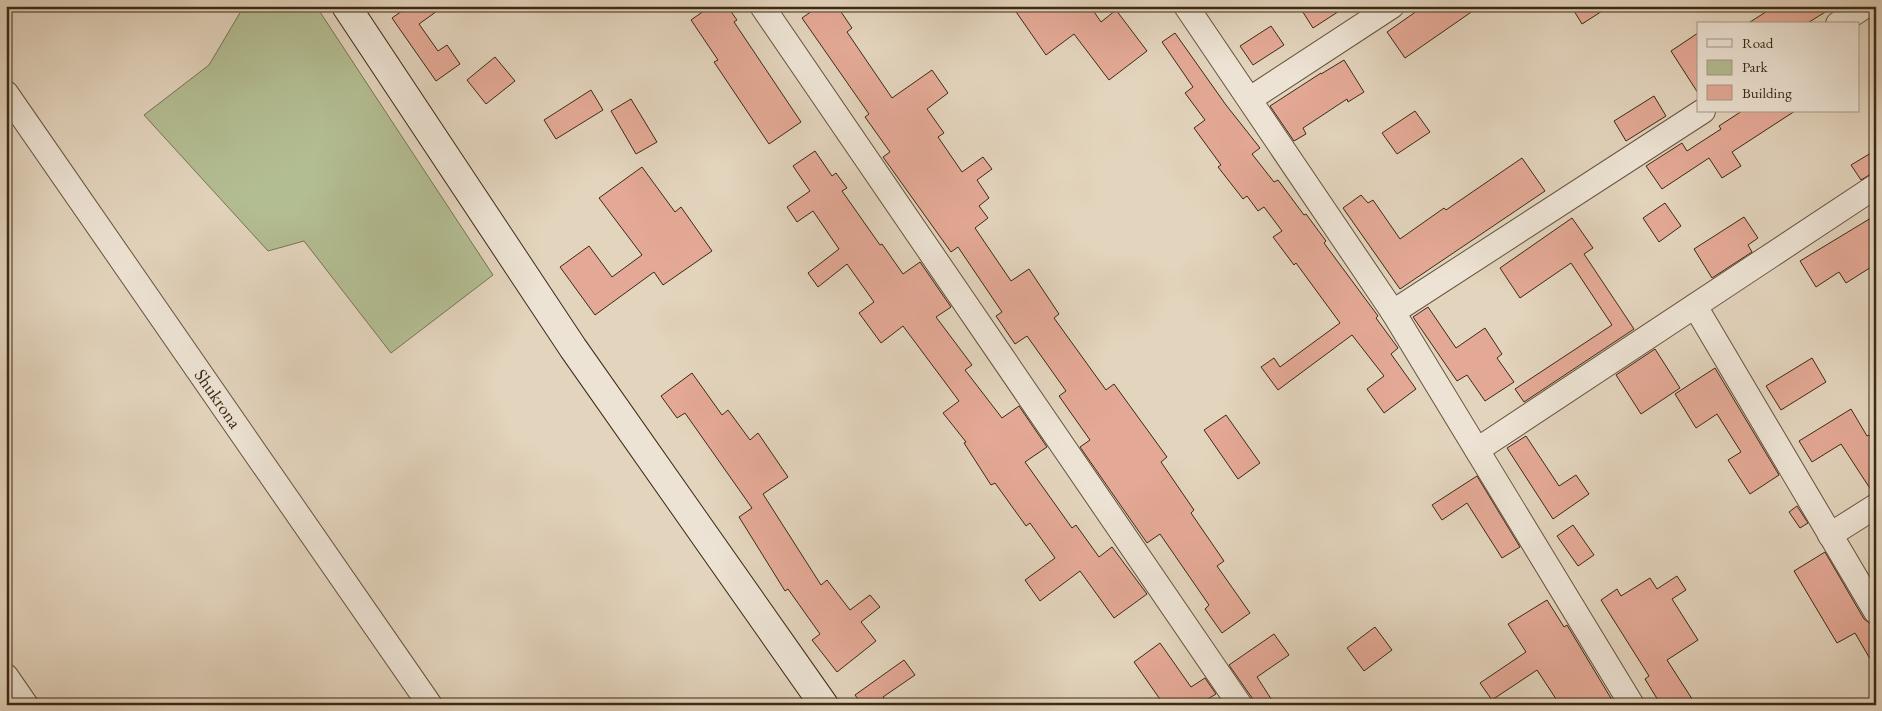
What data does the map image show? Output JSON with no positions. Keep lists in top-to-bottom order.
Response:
{
  "streets": {
    "street": ["Shukrona"]
  },
  "legend": ["Road", "Park", "Building"]
}
